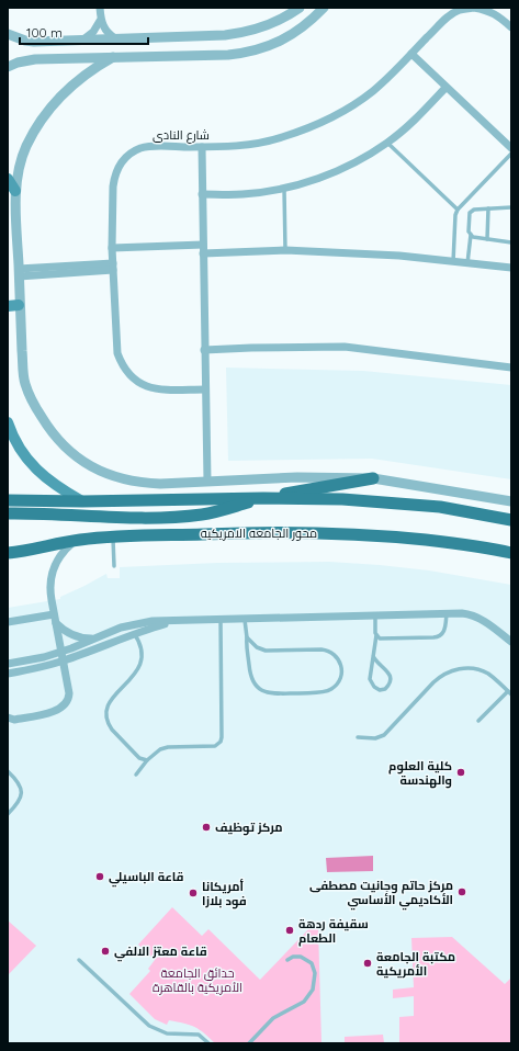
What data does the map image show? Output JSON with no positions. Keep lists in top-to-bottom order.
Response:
{
  "streets": {
    "main road": ["محور الجامعه الامريكيه"],
    "street": ["شارع النادى"]
  },
  "parks": ["حدائق الجامعة الأمريكية بالقاهرة"],
  "places": [
    "كلية العلوم والهندسة",
    "مركز توظيف",
    "قاعة الباسيلي",
    "مركز حاتم وجانيت مصطفى الأكاديمي الأساسي",
    "أمريكانا فود بلازا",
    "سقيفة ردهة الطعام",
    "قاعة معتز الالفي",
    "مكتبة الجامعة الأمريكية"
  ],
  "scale_bar": "100 m"
}
